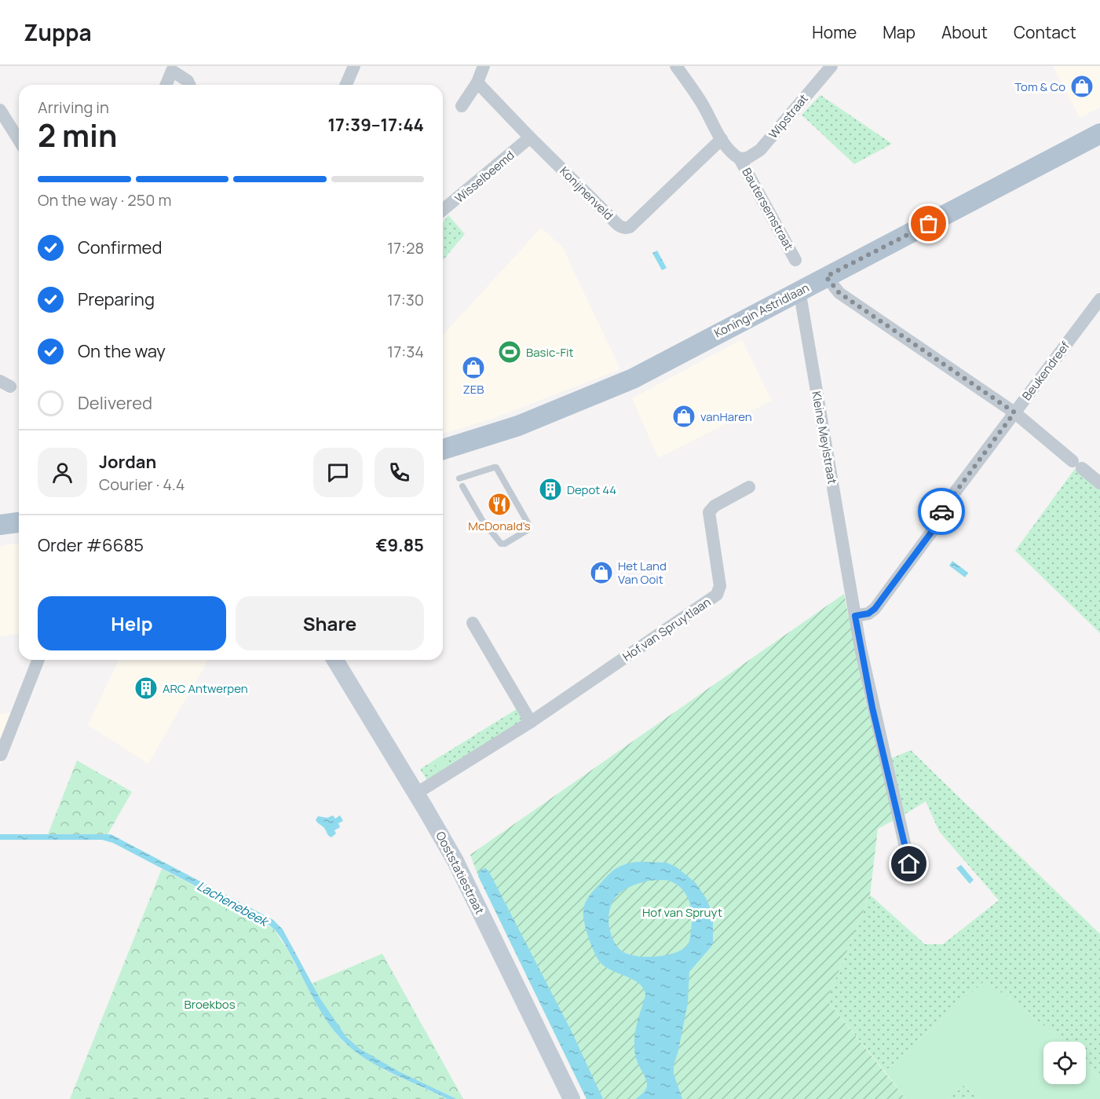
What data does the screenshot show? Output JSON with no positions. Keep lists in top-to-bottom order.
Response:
{
  "streets": {
    "main road": ["Koningin Astridlaan"],
    "street": [
      "Wipstraat",
      "Wisselbeemd",
      "Konijnenveld",
      "Bautersemstraat",
      "Beukendreef",
      "Kleine Meylstraat",
      "Hof van Spruytlaan",
      "Ooststatiestraat"
    ]
  },
  "crossings": [
    ["Wipstraat", "Bautersemstraat"],
    ["Wisselbeemd", "Konijnenveld"],
    ["Konijnenveld", "Bautersemstraat"],
    ["Koningin Astridlaan", "Kleine Meylstraat"],
    ["Beukendreef", "Kleine Meylstraat"],
    ["Hof van Spruytlaan", "Ooststatiestraat"]
  ],
  "water": ["Lachenebeek"],
  "parks": ["Hof van Spruyt", "Broekbos"],
  "places": {
    "shop": [
      "Tom & Co",
      "ZEB",
      "vanHaren",
      "Het Land Van Ooit"
    ],
    "sports": ["Basic-Fit"],
    "building": ["Depot 44", "ARC Antwerpen"],
    "restaurant": ["McDonald's"]
  },
  "page": {
    "header": "Zuppa",
    "nav": [
      "Home",
      "Map",
      "About",
      "Contact"
    ],
    "heading": ["2 min", "Arriving in", "17:39–17:44"],
    "panel": [
      "Jordan",
      "Courier · 4.4",
      "Order #6685",
      "€9.85"
    ],
    "bar": "On the way · 250 m",
    "list": [
      ["Confirmed", "17:28"],
      ["Preparing", "17:30"],
      ["On the way", "17:34"],
      "Delivered"
    ],
    "buttons": ["Help", "Share"]
  }
}
